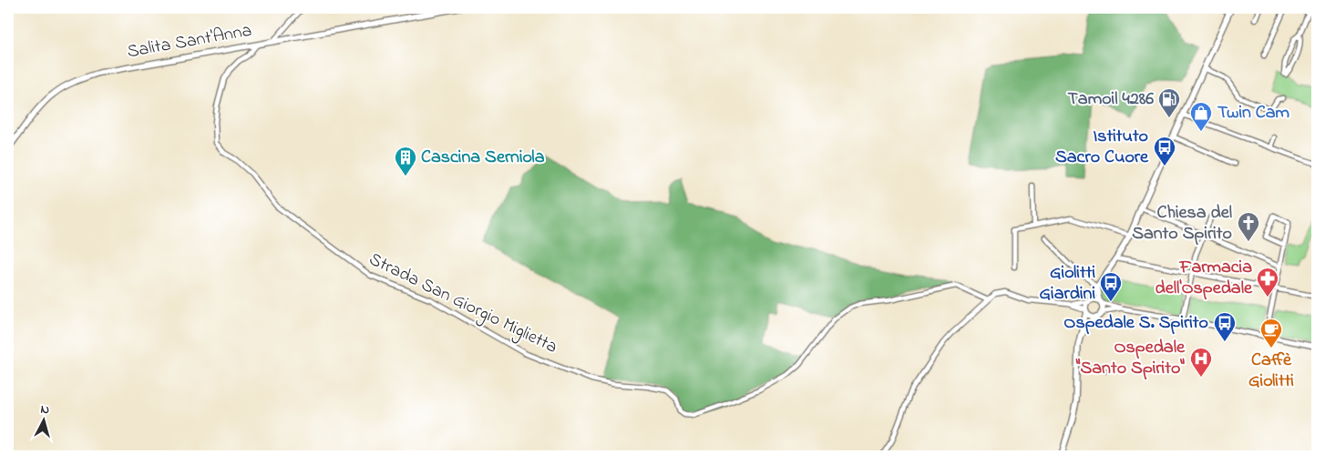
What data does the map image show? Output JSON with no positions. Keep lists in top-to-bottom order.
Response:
{
  "streets": {
    "street": ["Salita Sant'Anna", "Strada San Giorgio Miglietta"]
  },
  "crossings": [
    ["Salita Sant'Anna", "Strada San Giorgio Miglietta"]
  ],
  "places": {
    "fuel station": ["Tamoil 4286"],
    "shop": ["Twin Cam"],
    "bus stop": ["Istituto Sacro Cuore", "Giolitti Giardini", "Ospedale S. Spirito"],
    "building": ["Cascina Serniola"],
    "church": ["Chiesa del Santo Spirito"],
    "pharmacy": ["Farmacia dell'Ospedale"],
    "cafe": ["Caffè Giolitti"],
    "hospital": ["Ospedale \"Santo Spirito\""]
  },
  "north": "top"
}
